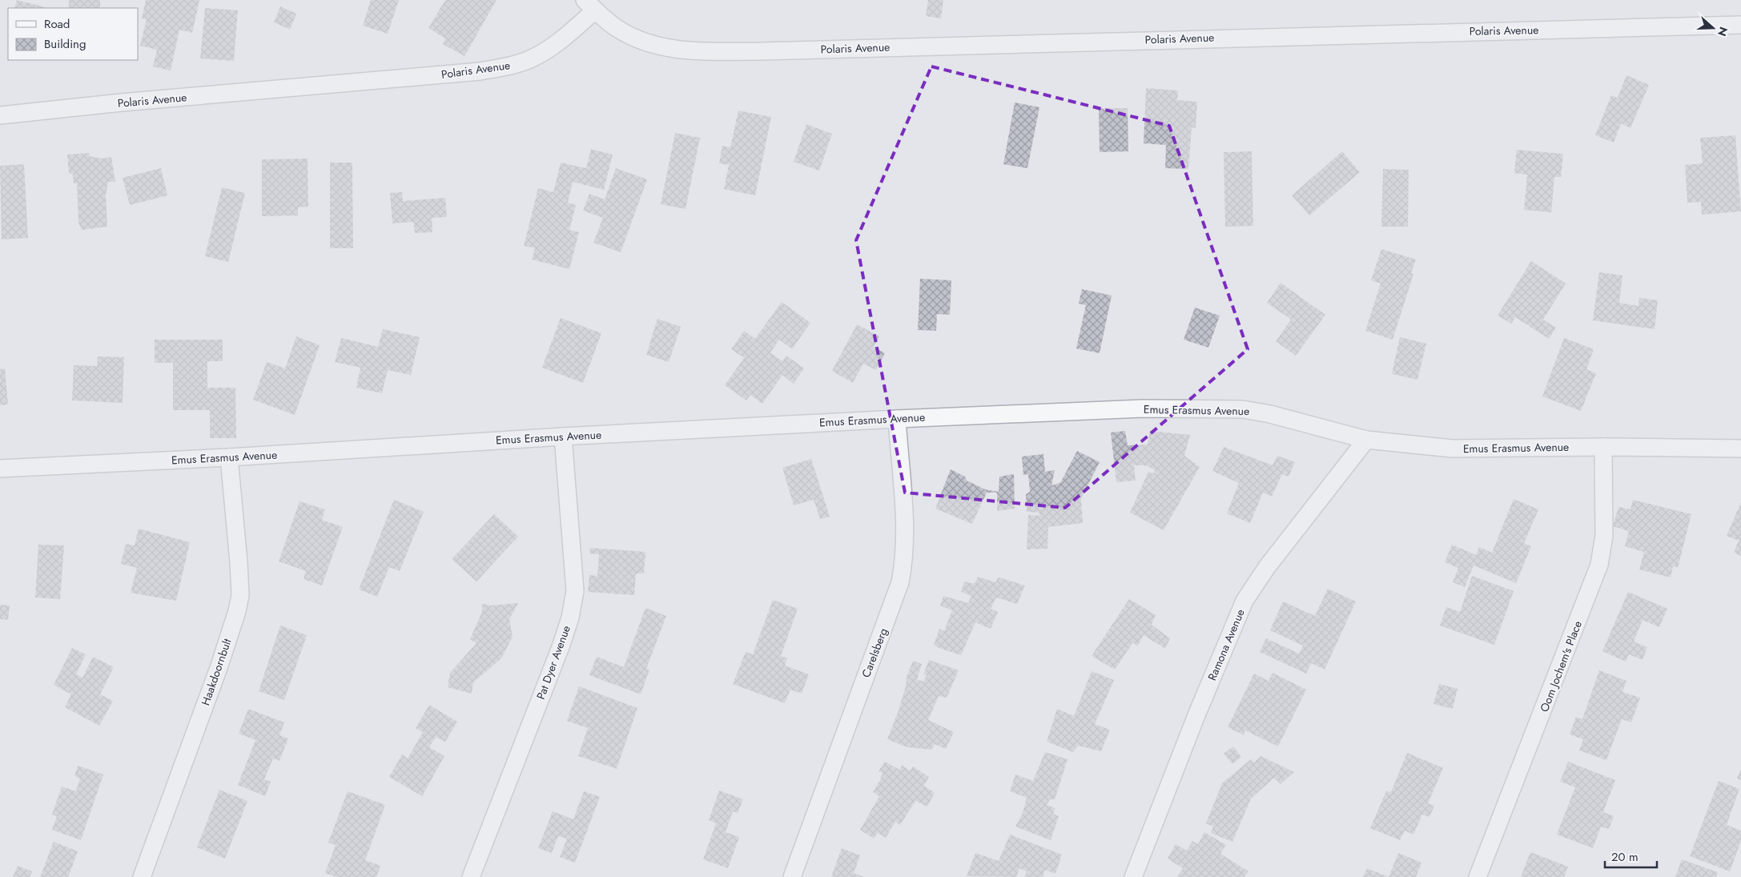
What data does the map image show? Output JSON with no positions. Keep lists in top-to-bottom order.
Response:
{
  "streets": {
    "street": [
      "Polaris Avenue",
      "Emus Erasmus Avenue",
      "Ramona Avenue",
      "Carelsberg",
      "Pat Dyer Avenue",
      "Oom Jochem's Place",
      "Haakdoornbult"
    ]
  },
  "crossings": [
    ["Emus Erasmus Avenue", "Ramona Avenue"],
    ["Emus Erasmus Avenue", "Carelsberg"],
    ["Emus Erasmus Avenue", "Pat Dyer Avenue"],
    ["Emus Erasmus Avenue", "Oom Jochem's Place"],
    ["Emus Erasmus Avenue", "Haakdoornbult"]
  ],
  "legend": ["Road", "Building"],
  "scale_bar": "20 m",
  "north": "right"
}
